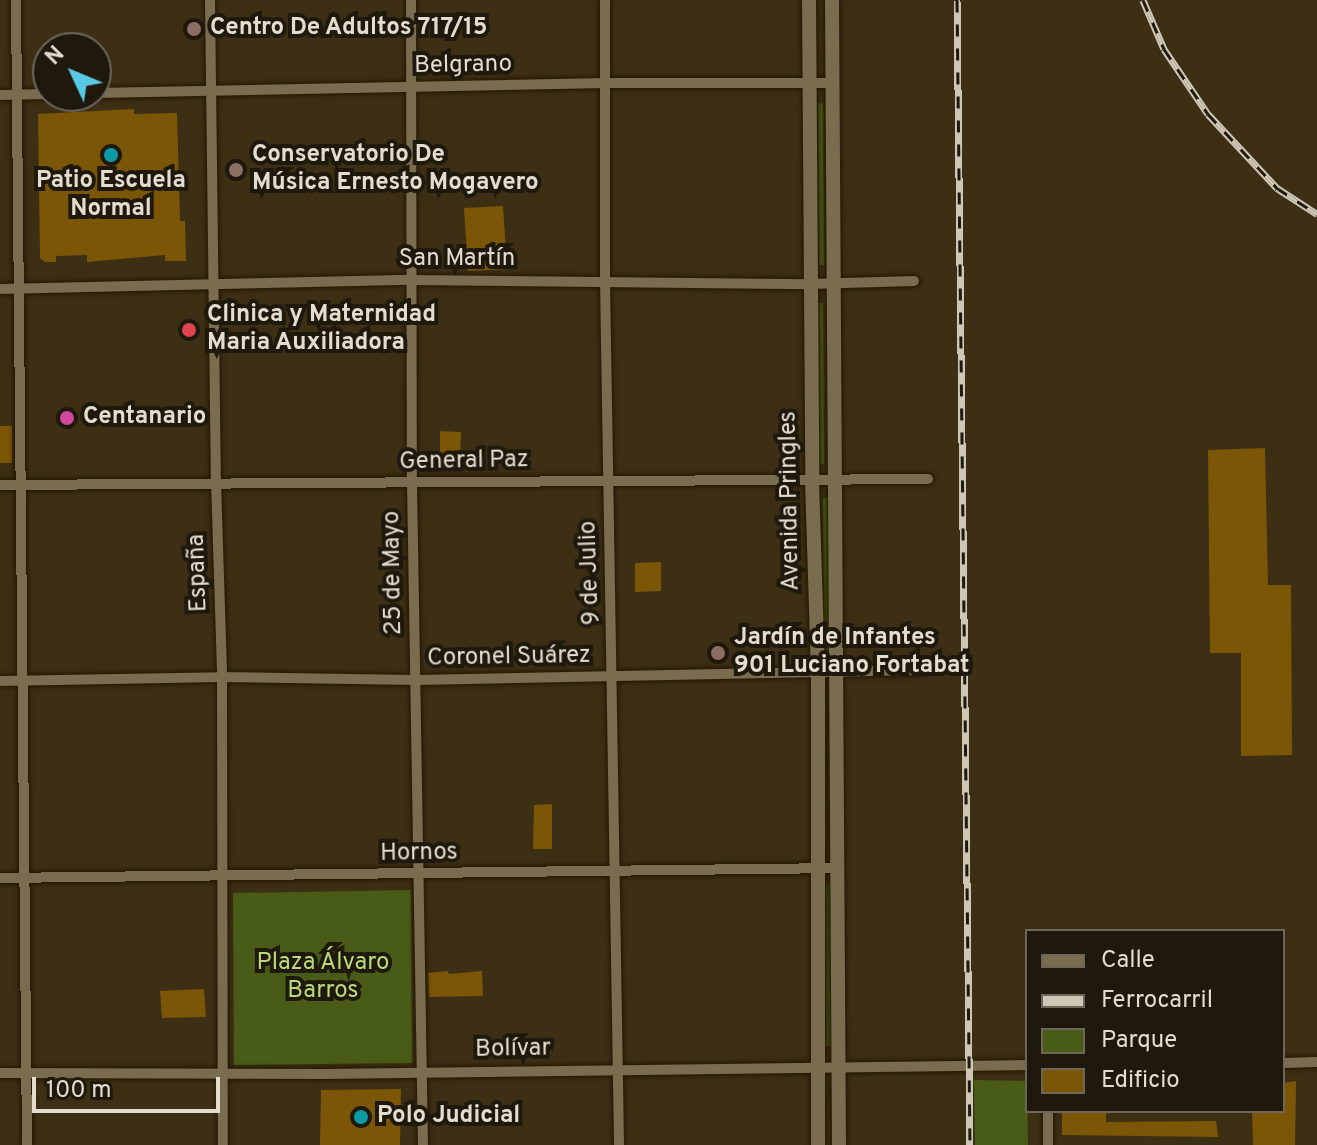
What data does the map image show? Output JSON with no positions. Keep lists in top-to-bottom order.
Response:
{
  "streets": {
    "main road": ["Avenida Pringles"],
    "street": [
      "Belgrano",
      "San Martín",
      "General Paz",
      "España",
      "25 de Mayo",
      "9 de Julio",
      "Coronel Suárez",
      "Hornos",
      "Bolívar"
    ]
  },
  "crossings": [
    ["Belgrano", "Avenida Pringles"],
    ["Belgrano", "España"],
    ["Belgrano", "25 de Mayo"],
    ["Belgrano", "9 de Julio"],
    ["San Martín", "Avenida Pringles"],
    ["San Martín", "España"],
    ["San Martín", "25 de Mayo"],
    ["San Martín", "9 de Julio"],
    ["General Paz", "Avenida Pringles"],
    ["General Paz", "España"],
    ["General Paz", "25 de Mayo"],
    ["General Paz", "9 de Julio"],
    ["Avenida Pringles", "Coronel Suárez"],
    ["Avenida Pringles", "Hornos"],
    ["Avenida Pringles", "Bolívar"],
    ["España", "Coronel Suárez"],
    ["España", "Hornos"],
    ["España", "Bolívar"],
    ["25 de Mayo", "Coronel Suárez"],
    ["25 de Mayo", "Hornos"],
    ["25 de Mayo", "Bolívar"],
    ["9 de Julio", "Coronel Suárez"],
    ["9 de Julio", "Hornos"],
    ["9 de Julio", "Bolívar"]
  ],
  "parks": ["Plaza Álvaro Barros"],
  "places": [
    "Centro De Adultos 717/15",
    "Patio Escuela Normal",
    "Conservatorio De Música Ernesto Mogavero",
    "Clinica y Maternidad Maria Auxiliadora",
    "Centanario",
    "Jardín de Infantes 901 Luciano Fortabat",
    "Polo Judicial"
  ],
  "legend": [
    "Calle",
    "Ferrocarril",
    "Parque",
    "Edificio"
  ],
  "scale_bar": "100 m",
  "north": "top left"
}
